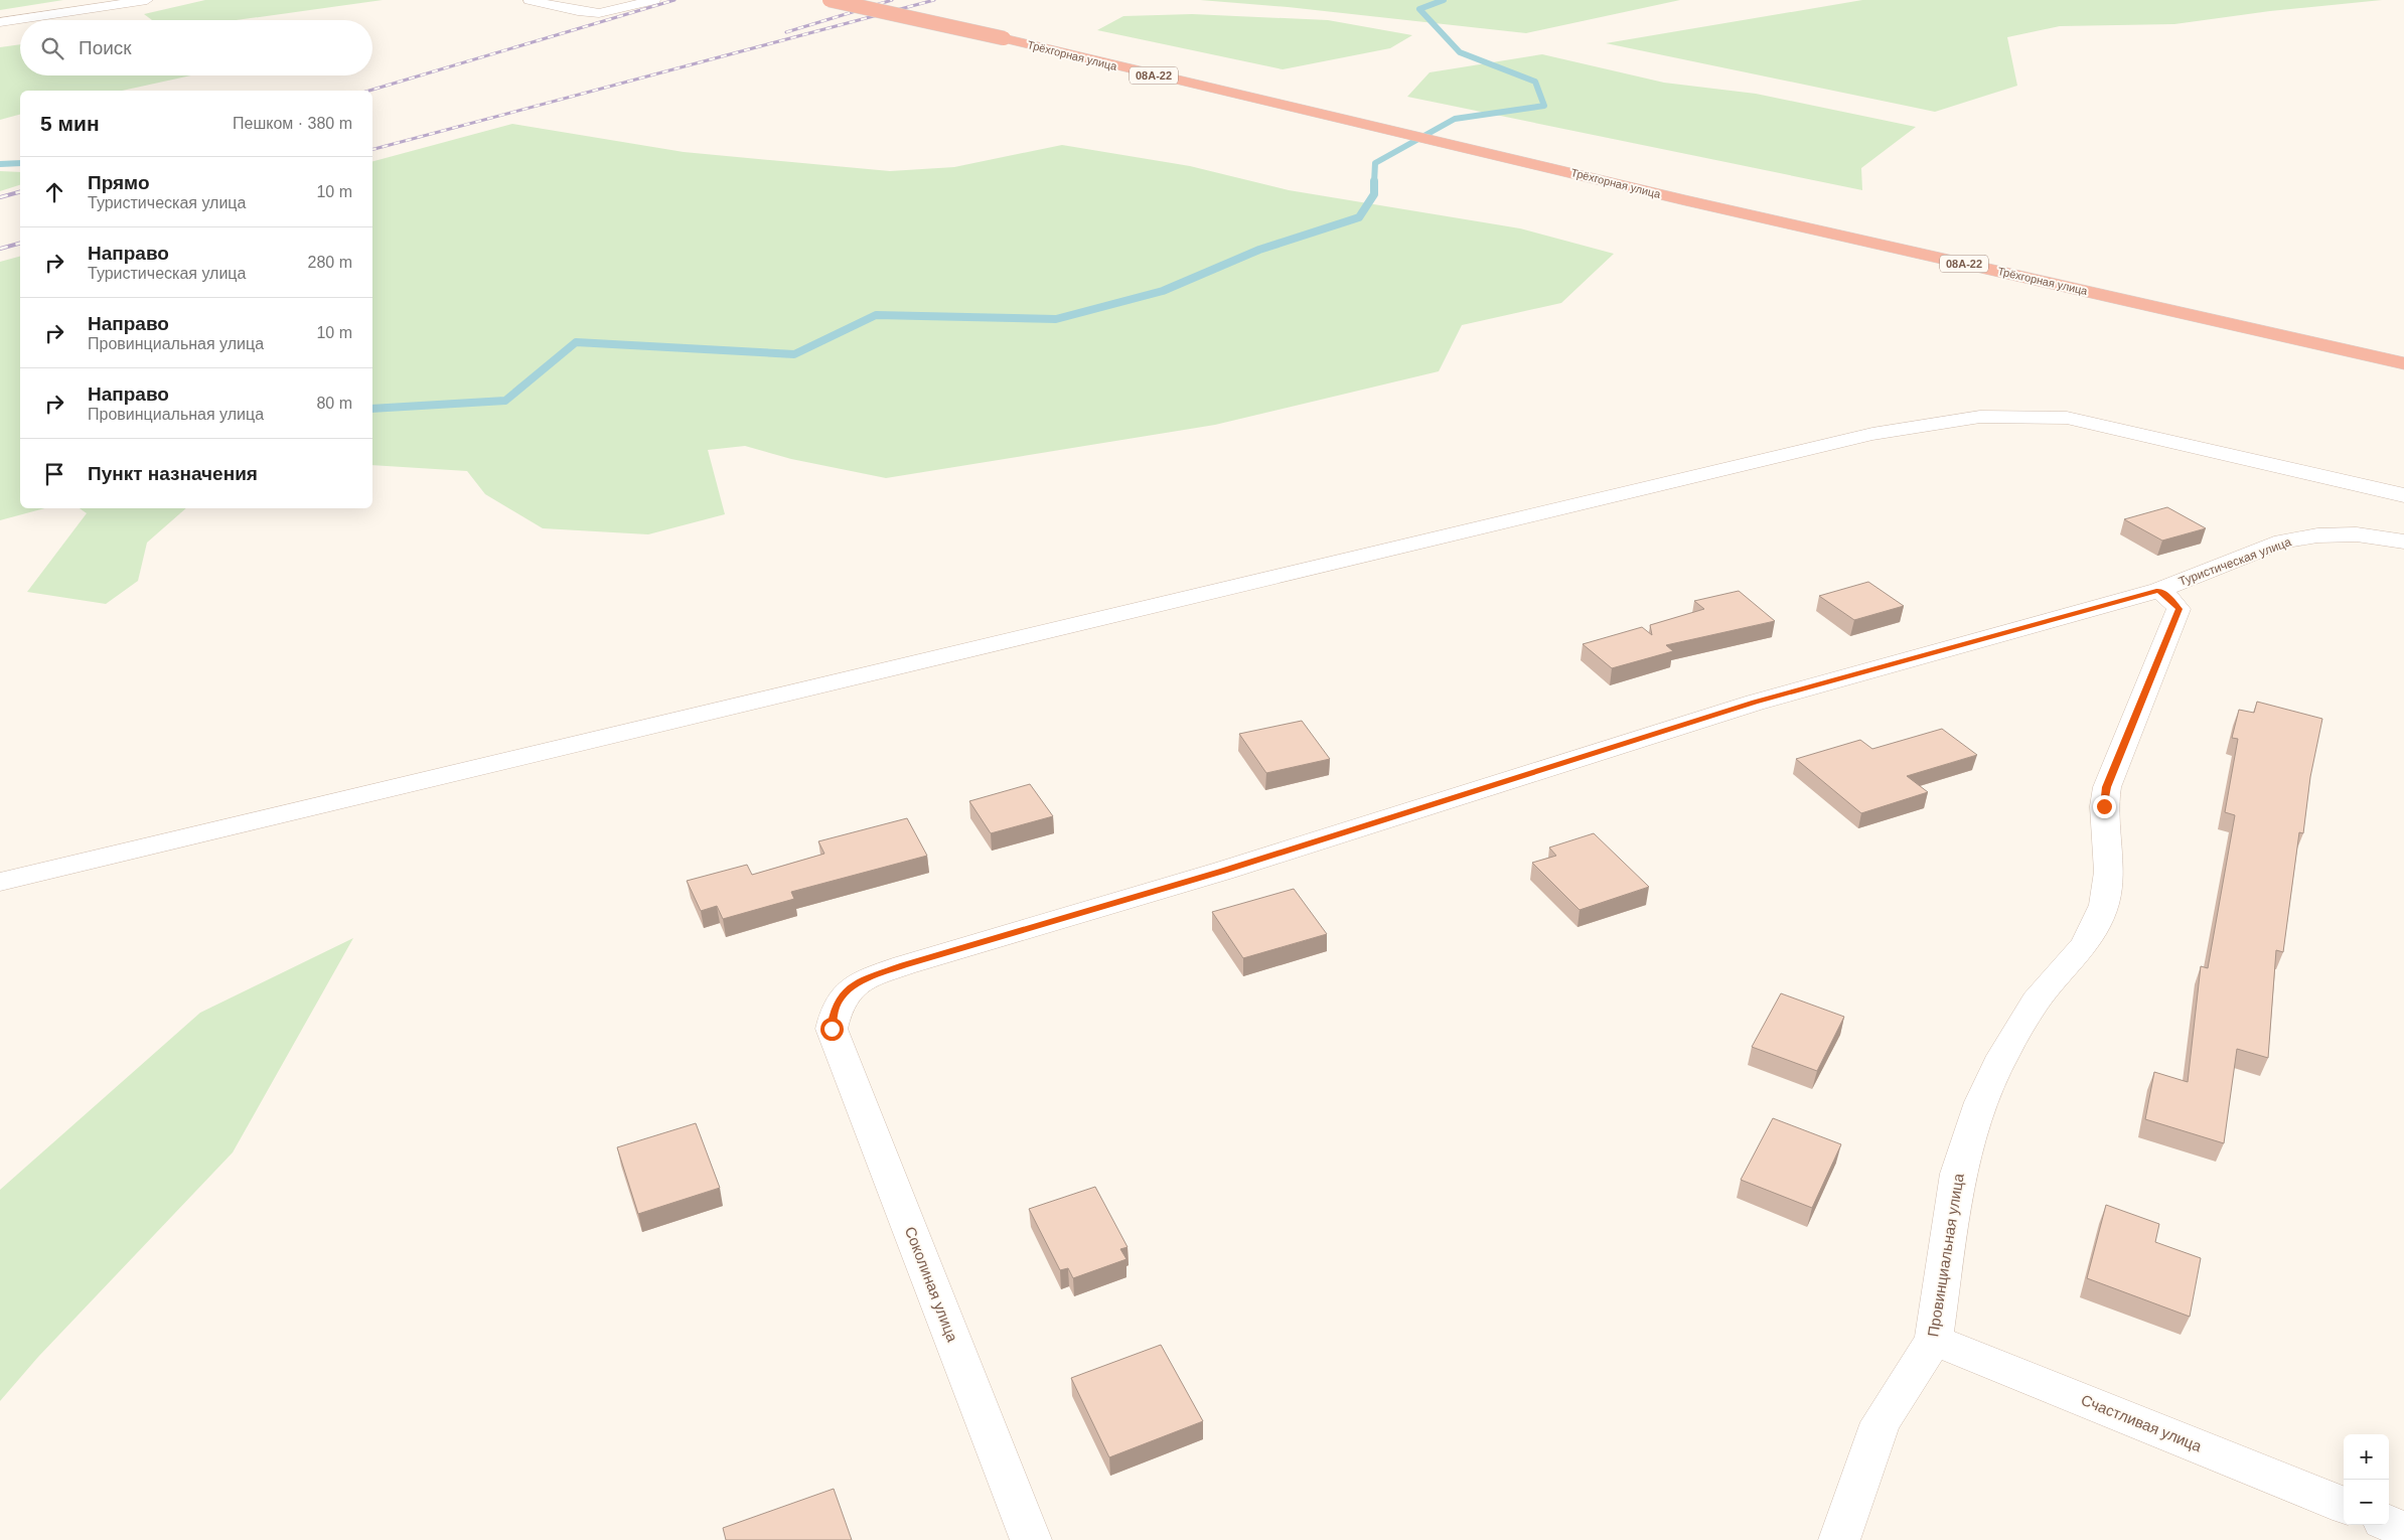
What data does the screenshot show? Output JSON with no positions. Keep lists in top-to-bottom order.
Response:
{
  "streets": {
    "highway": ["Трёхгорная улица", "08А-22"],
    "street": [
      "Туристическая улица",
      "Провинциальная улица",
      "Соколиная улица",
      "Счастливая улица"
    ]
  },
  "crossings": [
    ["Туристическая улица", "Провинциальная улица"],
    ["Туристическая улица", "Соколиная улица"],
    ["Провинциальная улица", "Счастливая улица"]
  ],
  "page": {
    "search": "Поиск",
    "heading": ["5 мин", "Пешком · 380 m"],
    "list": [
      ["Прямо", "Туристическая улица", "10 m"],
      ["Направо", "Туристическая улица", "280 m"],
      ["Направо", "Провинциальная улица", "10 m"],
      ["Направо", "Провинциальная улица", "80 m"],
      "Пункт назначения"
    ],
    "map_buttons": ["+", "−"]
  }
}
